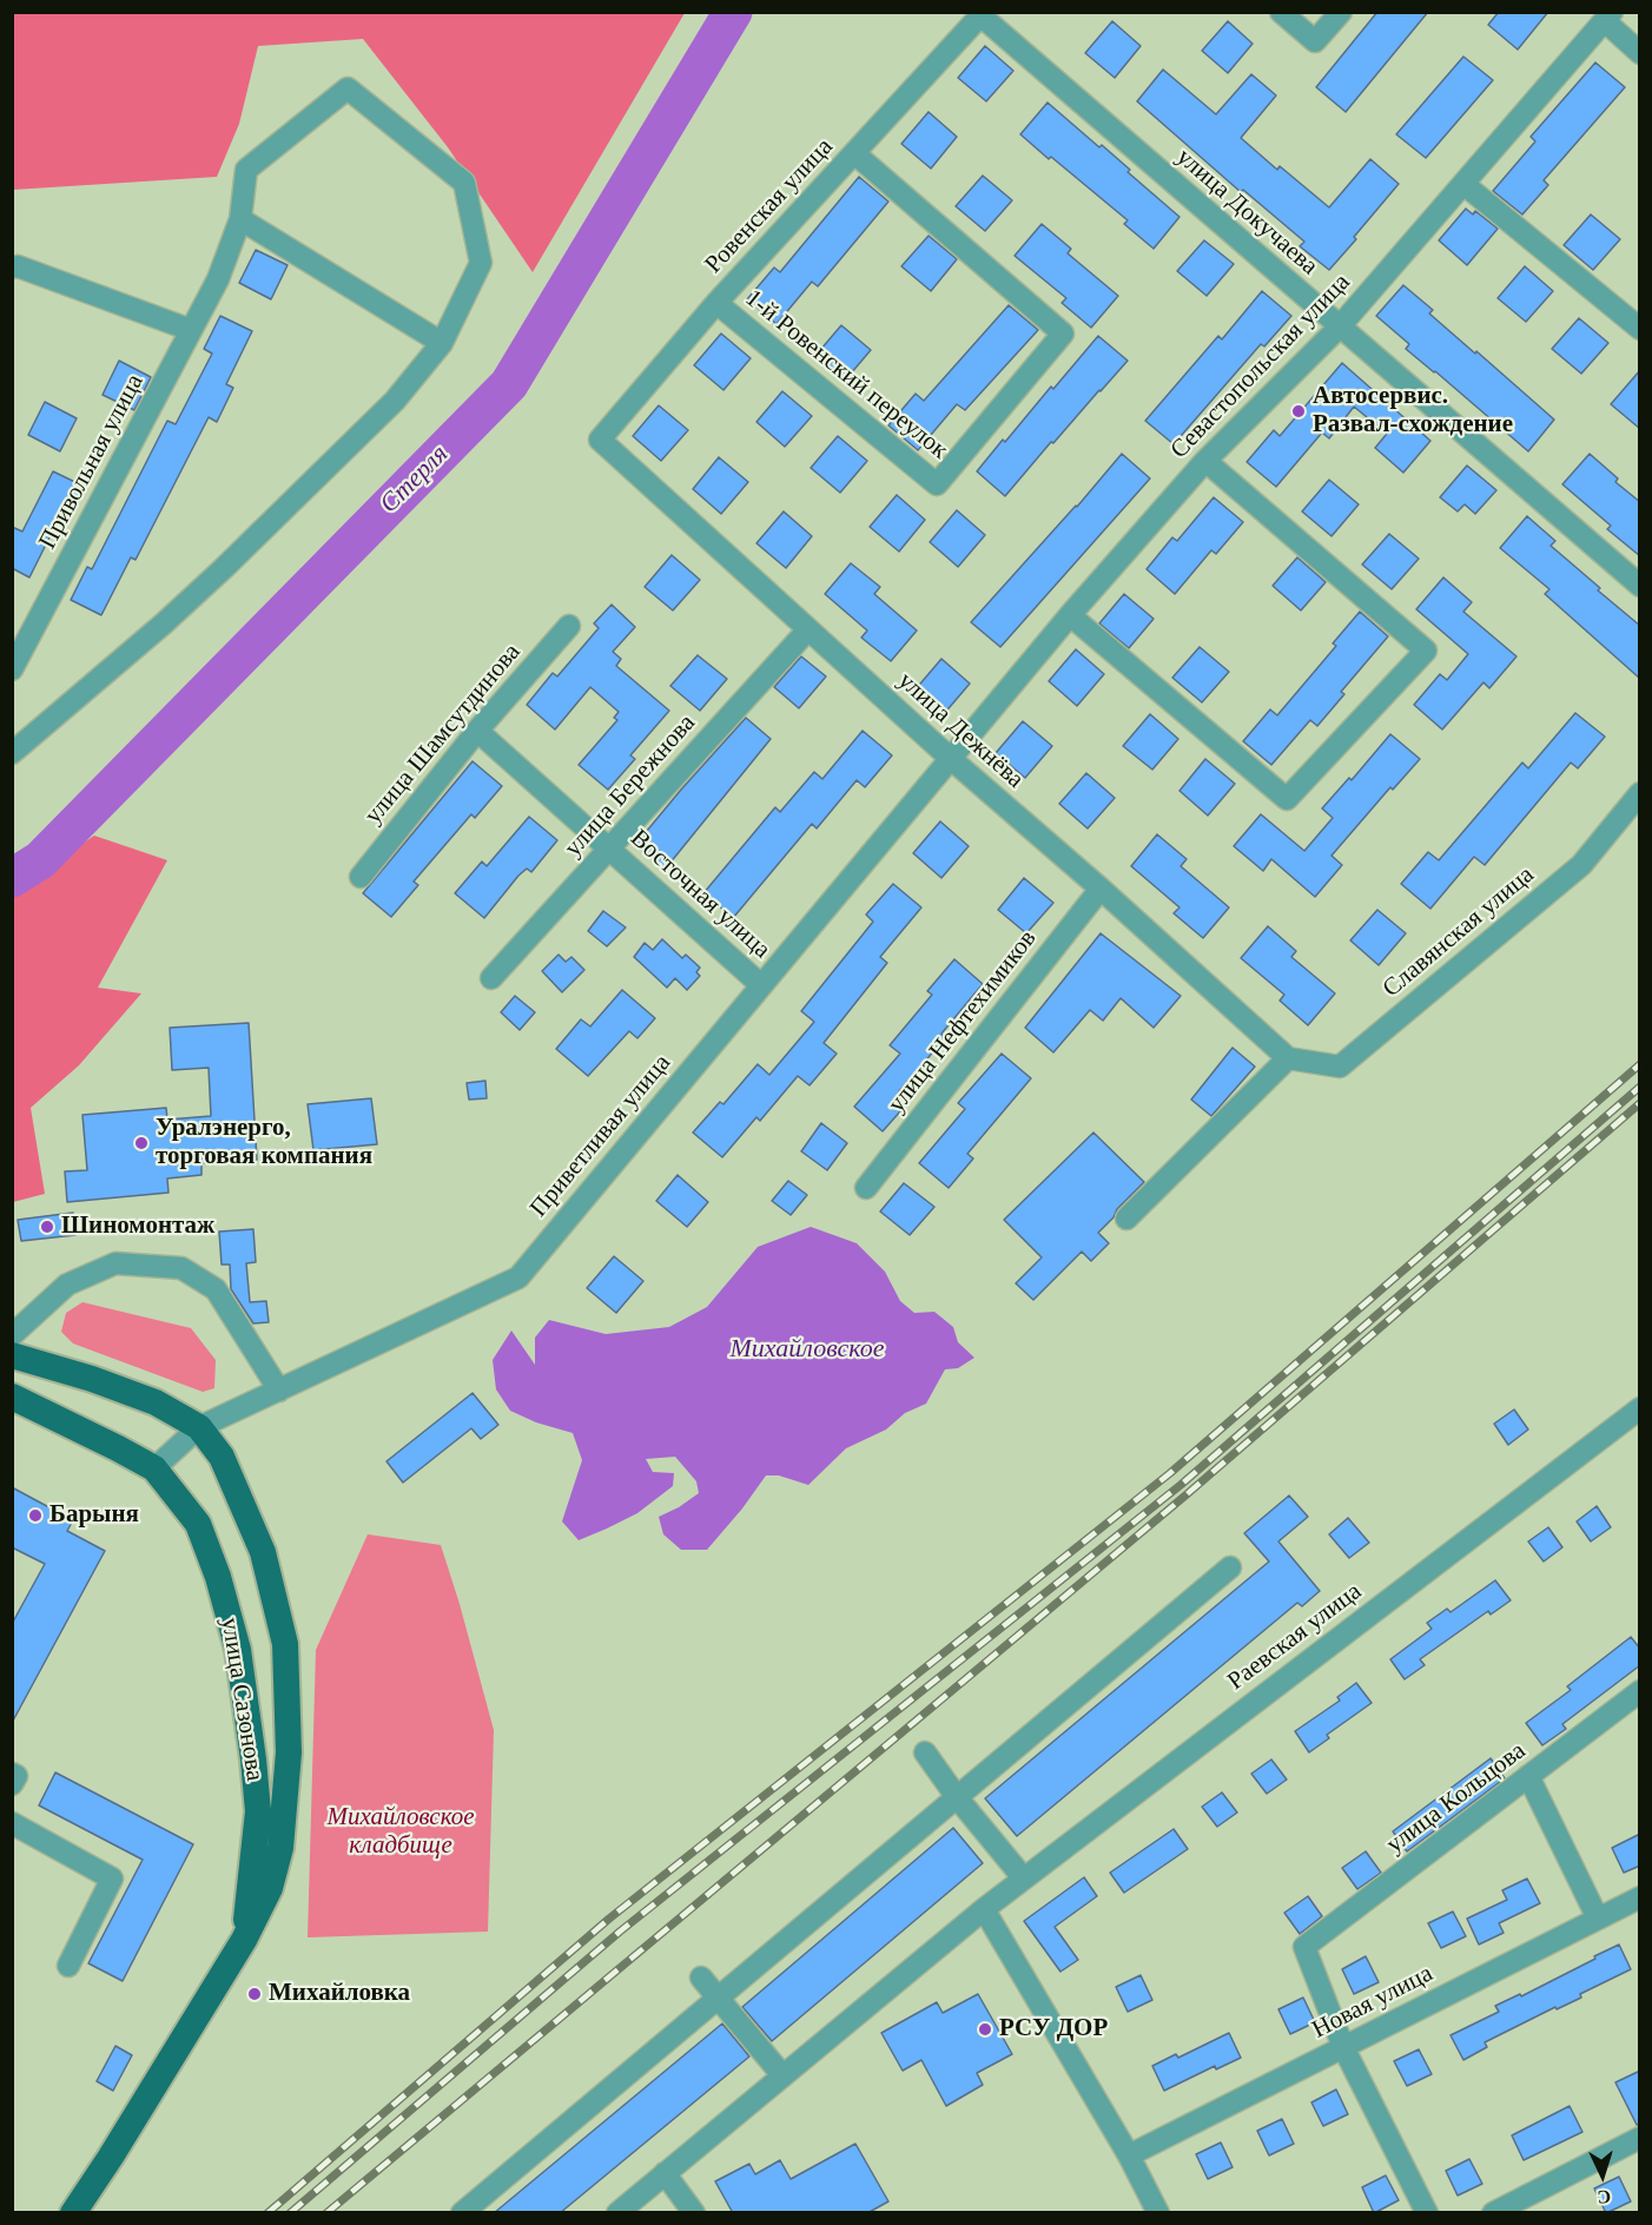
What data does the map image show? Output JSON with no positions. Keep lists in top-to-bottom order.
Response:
{
  "streets": {
    "main road": ["улица Сазонова"],
    "street": [
      "Ровенская улица",
      "улица Докучаева",
      "Севастопольская улица",
      "1-й Ровенский переулок",
      "Привольная улица",
      "улица Дежнёва",
      "улица Шамсутдинова",
      "улица Бережнова",
      "Восточная улица",
      "Славянская улица",
      "улица Нефтехимиков",
      "Приветливая улица",
      "Раевская улица",
      "улица Кольцова",
      "Новая улица"
    ]
  },
  "crossings": [
    ["Ровенская улица", "улица Докучаева"],
    ["Ровенская улица", "1-й Ровенский переулок"],
    ["Ровенская улица", "улица Дежнёва"],
    ["улица Докучаева", "Севастопольская улица"],
    ["Севастопольская улица", "улица Дежнёва"],
    ["Севастопольская улица", "Приветливая улица"],
    ["улица Дежнёва", "улица Бережнова"],
    ["улица Дежнёва", "Славянская улица"],
    ["улица Дежнёва", "улица Нефтехимиков"],
    ["улица Дежнёва", "Приветливая улица"],
    ["улица Шамсутдинова", "Восточная улица"],
    ["улица Бережнова", "Восточная улица"],
    ["Восточная улица", "Приветливая улица"],
    ["Приветливая улица", "улица Сазонова"],
    ["улица Кольцова", "Новая улица"]
  ],
  "water": ["Стерля", "Михайловское"],
  "parks": ["Михайловское кладбище"],
  "places": [
    "Автосервис. Развал-схождение",
    "Уралэнерго, торговая компания",
    "Шиномонтаж",
    "Барыня",
    "Михайловка",
    "РСУ ДОР"
  ],
  "north": "bottom"
}
